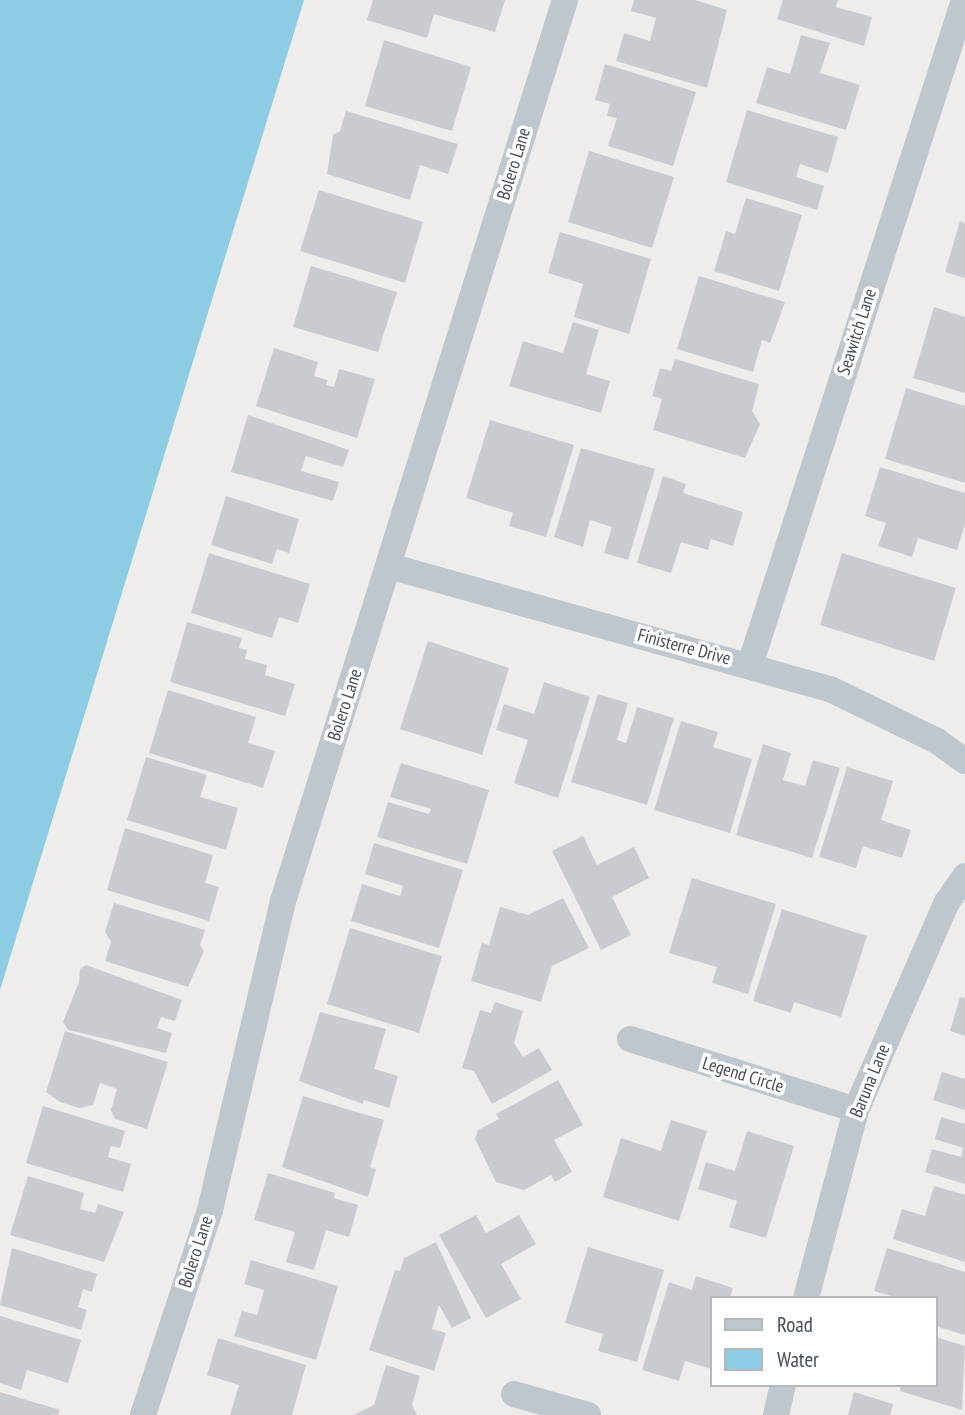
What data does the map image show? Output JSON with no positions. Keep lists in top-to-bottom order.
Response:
{
  "streets": {
    "street": [
      "Bolero Lane",
      "Seawitch Lane",
      "Finisterre Drive",
      "Legend Circle",
      "Baruna Lane"
    ]
  },
  "crossings": [
    ["Bolero Lane", "Finisterre Drive"],
    ["Seawitch Lane", "Finisterre Drive"],
    ["Legend Circle", "Baruna Lane"]
  ],
  "legend": ["Road", "Water"]
}
